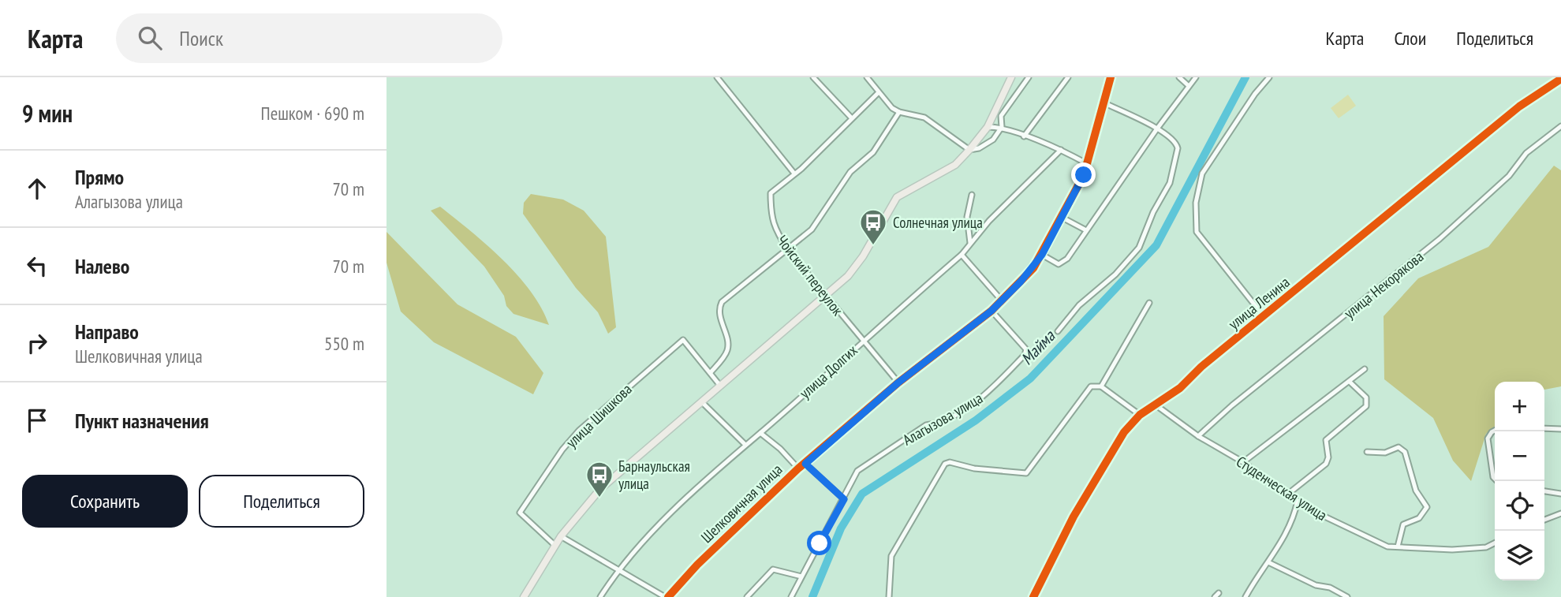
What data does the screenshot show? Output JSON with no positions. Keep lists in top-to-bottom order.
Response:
{
  "streets": {
    "street": [
      "Чойский переулок",
      "улица Некорякова",
      "улица Ленина",
      "улица Долгих",
      "улица Шишкова",
      "Алагызова улица",
      "Студенческая улица",
      "Шелковичная улица"
    ]
  },
  "crossings": [
    ["Чойский переулок", "улица Долгих"],
    ["Чойский переулок", "Шелковичная улица"],
    ["улица Некорякова", "Студенческая улица"],
    ["улица Ленина", "Студенческая улица"],
    ["Алагызова улица", "Шелковичная улица"]
  ],
  "water": ["Майма"],
  "places": {
    "bus stop": ["Солнечная улица", "Барнаульская улица"]
  },
  "page": {
    "header": "Карта",
    "search": "Поиск",
    "nav": ["Карта", "Слои", "Поделиться"],
    "heading": ["9 мин", "Пешком · 690 m"],
    "list": [
      ["Прямо", "Алагызова улица", "70 m"],
      ["Налево", "70 m"],
      ["Направо", "Шелковичная улица", "550 m"],
      "Пункт назначения"
    ],
    "map_buttons": ["+", "−"],
    "buttons": ["Сохранить", "Поделиться"]
  }
}
